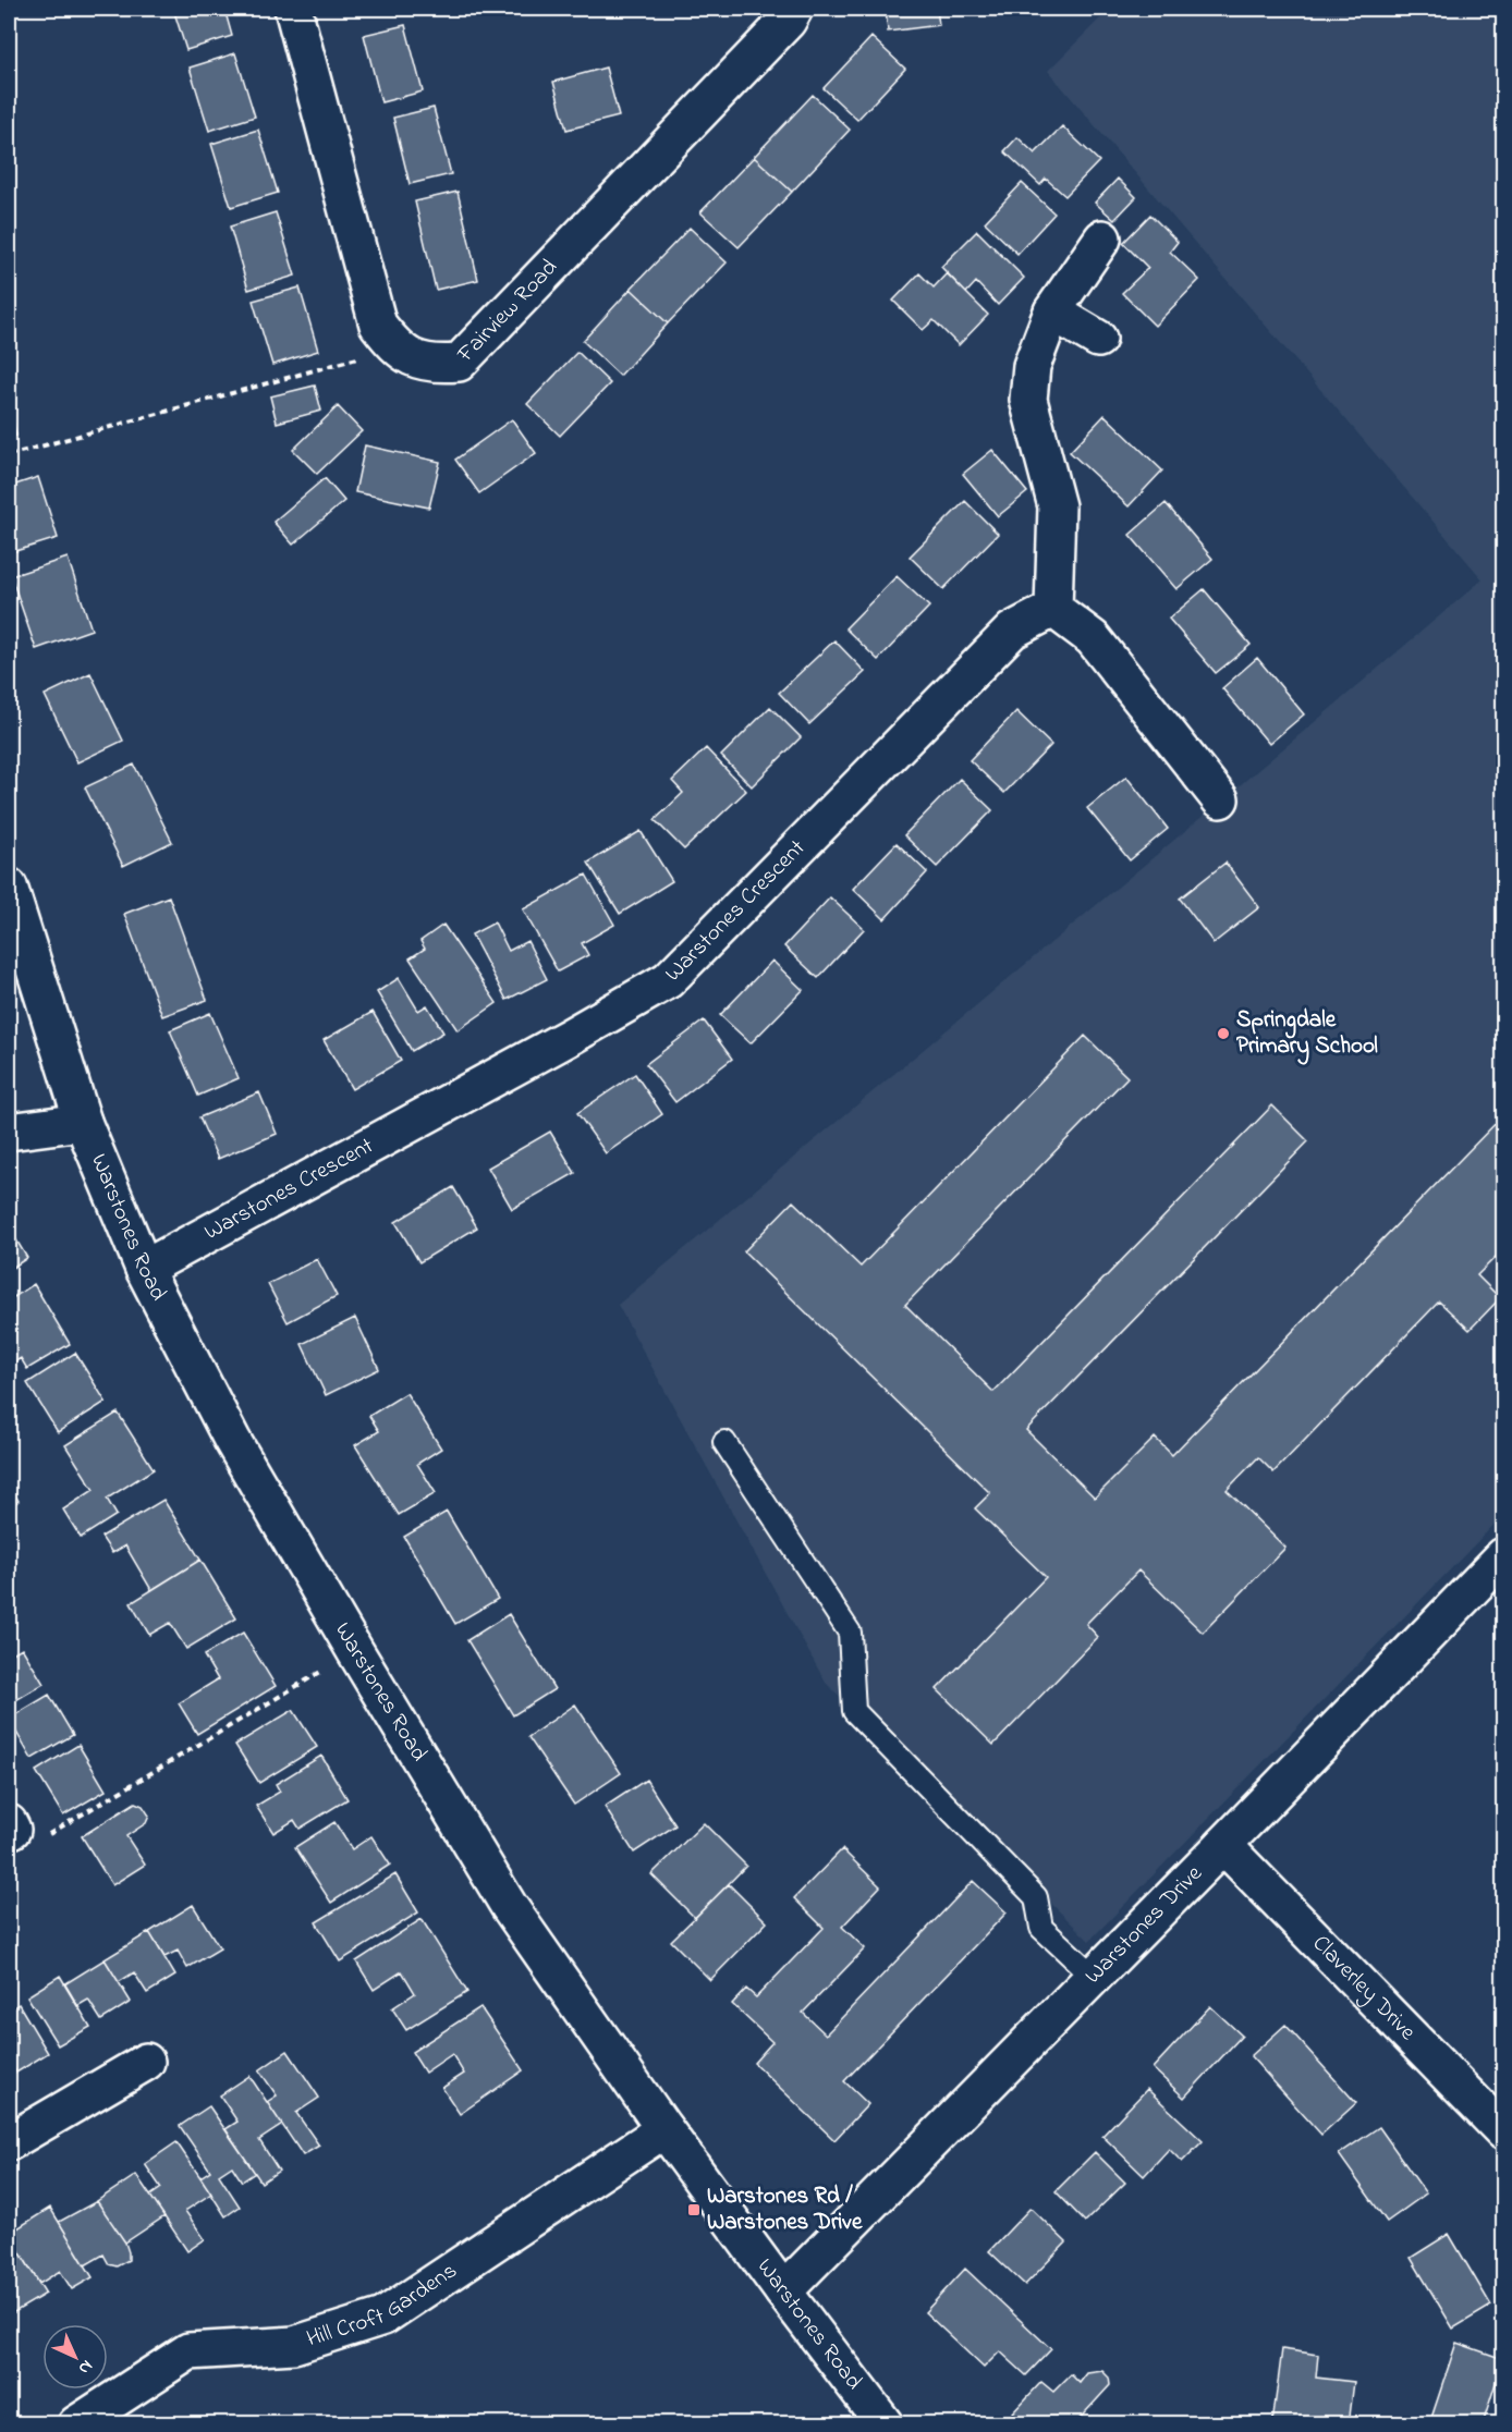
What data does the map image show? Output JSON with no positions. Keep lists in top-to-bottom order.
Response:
{
  "streets": {
    "street": [
      "Fairview Road",
      "Warstones Crescent",
      "Warstones Road",
      "Warstones Drive",
      "Claverley Drive",
      "Hill Croft Gardens"
    ]
  },
  "crossings": [
    ["Warstones Crescent", "Warstones Road"],
    ["Warstones Road", "Warstones Drive"],
    ["Warstones Road", "Hill Croft Gardens"],
    ["Warstones Drive", "Claverley Drive"]
  ],
  "places": {
    "other": ["Springdale Primary School"],
    "transit": ["Warstones Rd / Warstones Drive"]
  },
  "north": "bottom right"
}
